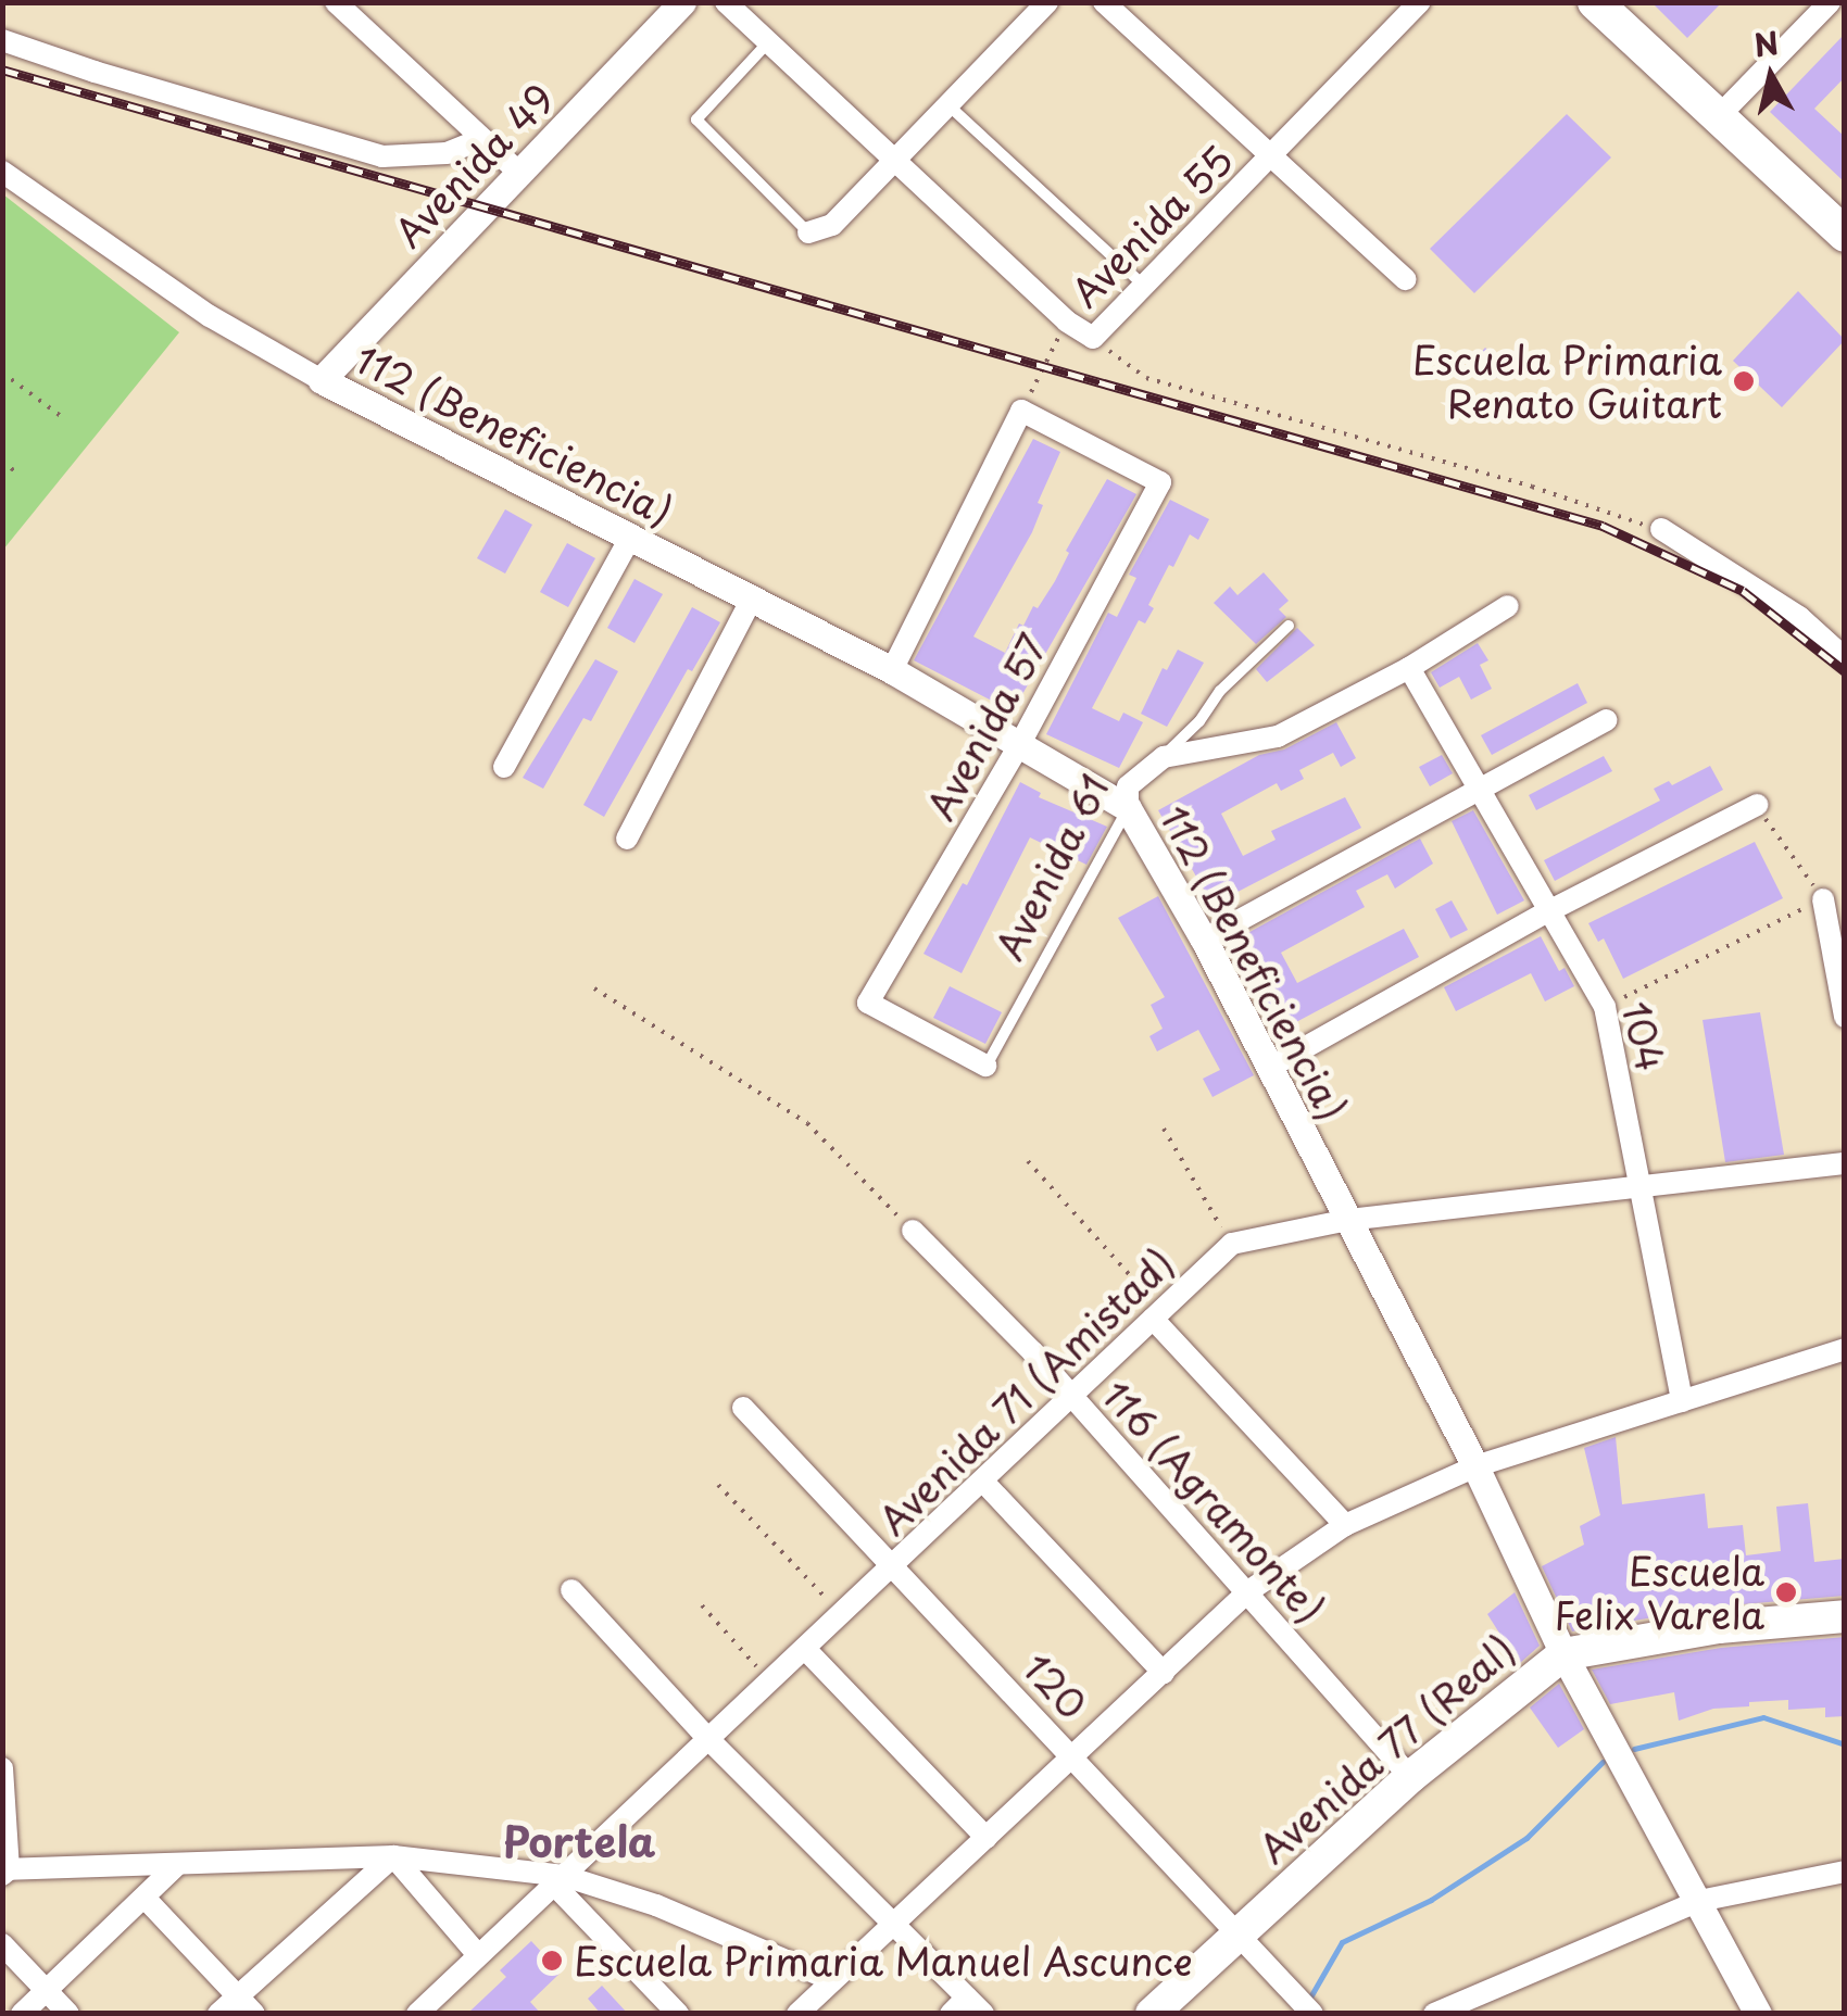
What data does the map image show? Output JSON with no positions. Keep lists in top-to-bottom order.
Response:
{
  "streets": {
    "main road": ["Avenida 77 (Real)"],
    "street": [
      "Avenida 49",
      "Avenida 55",
      "112 (Beneficiencia)",
      "Avenida 57",
      "Avenida 61",
      "104",
      "Avenida 71 (Amistad)",
      "116 (Agramonte)",
      "120"
    ]
  },
  "crossings": [
    ["Avenida 49", "112 (Beneficiencia)"],
    ["Avenida 55", "Avenida 57"],
    ["112 (Beneficiencia)", "Avenida 57"],
    ["112 (Beneficiencia)", "Avenida 61"],
    ["112 (Beneficiencia)", "Avenida 77 (Real)"],
    ["Avenida 57", "Avenida 61"],
    ["Avenida 61", "104"],
    ["Avenida 71 (Amistad)", "116 (Agramonte)"],
    ["Avenida 71 (Amistad)", "120"],
    ["116 (Agramonte)", "Avenida 77 (Real)"],
    ["120", "Avenida 77 (Real)"]
  ],
  "districts": ["Portela"],
  "places": ["Escuela Primaria Renato Guitart", "Escuela Felix Varela", "Escuela Primaria Manuel Ascunce"],
  "north": "top"
}
